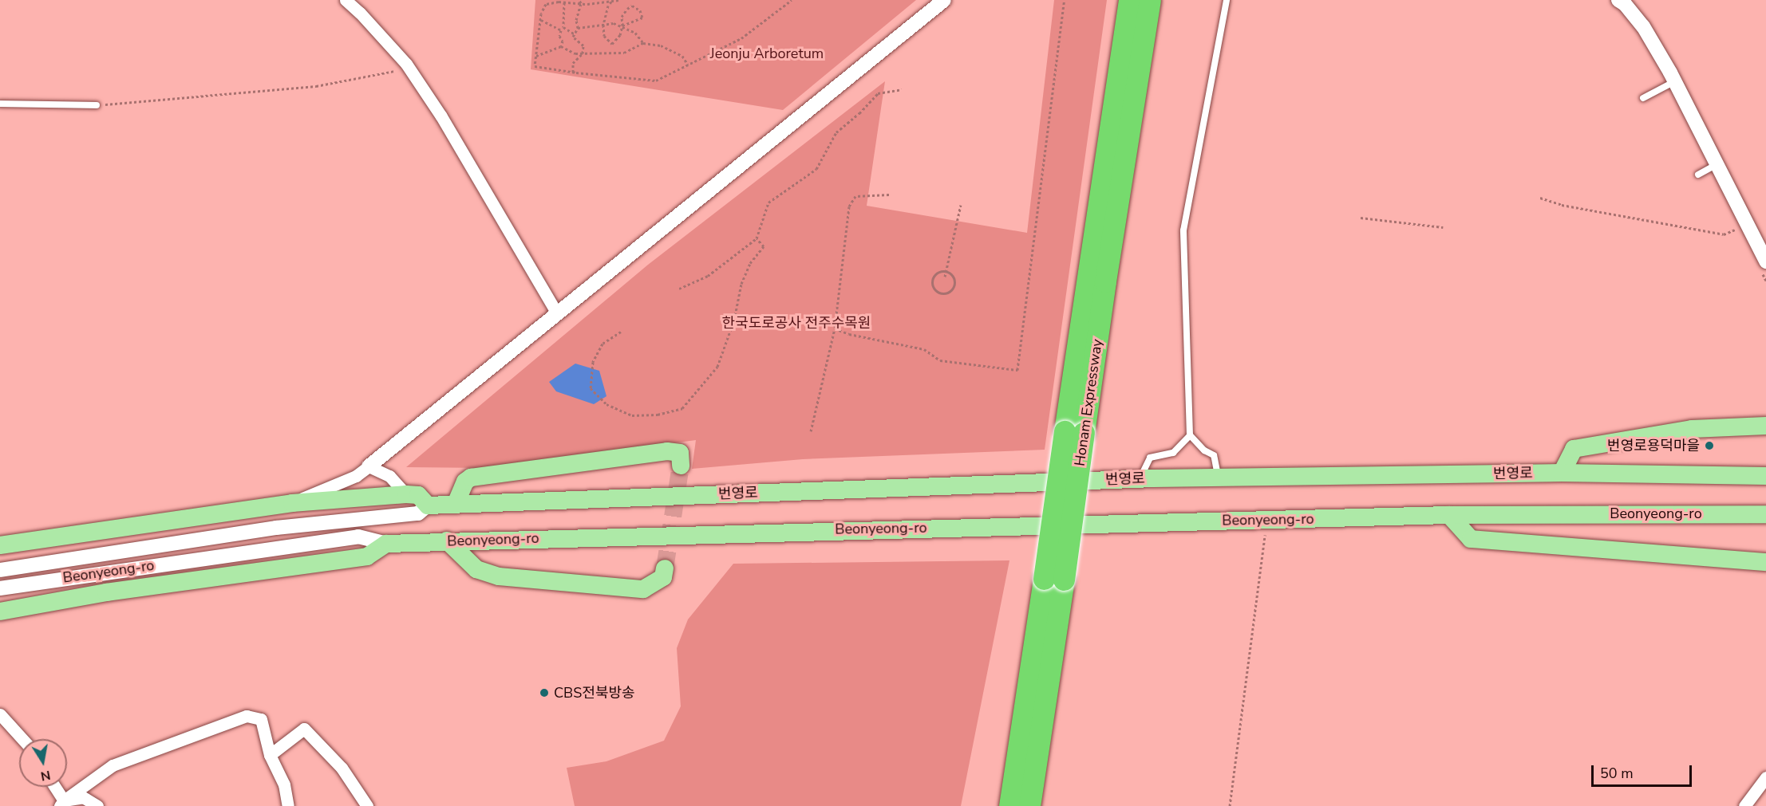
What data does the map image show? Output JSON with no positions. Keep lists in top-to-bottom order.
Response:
{
  "streets": {
    "highway": ["Honam Expressway"],
    "main road": ["번영로", "Beonyeong-ro"]
  },
  "crossings": [
    ["번영로", "Beonyeong-ro"]
  ],
  "parks": ["Jeonju Arboretum", "한국도로공사 전주수목원"],
  "places": ["번영로용덕마을", "CBS전북방송"],
  "scale_bar": "50 m",
  "north": "bottom"
}
